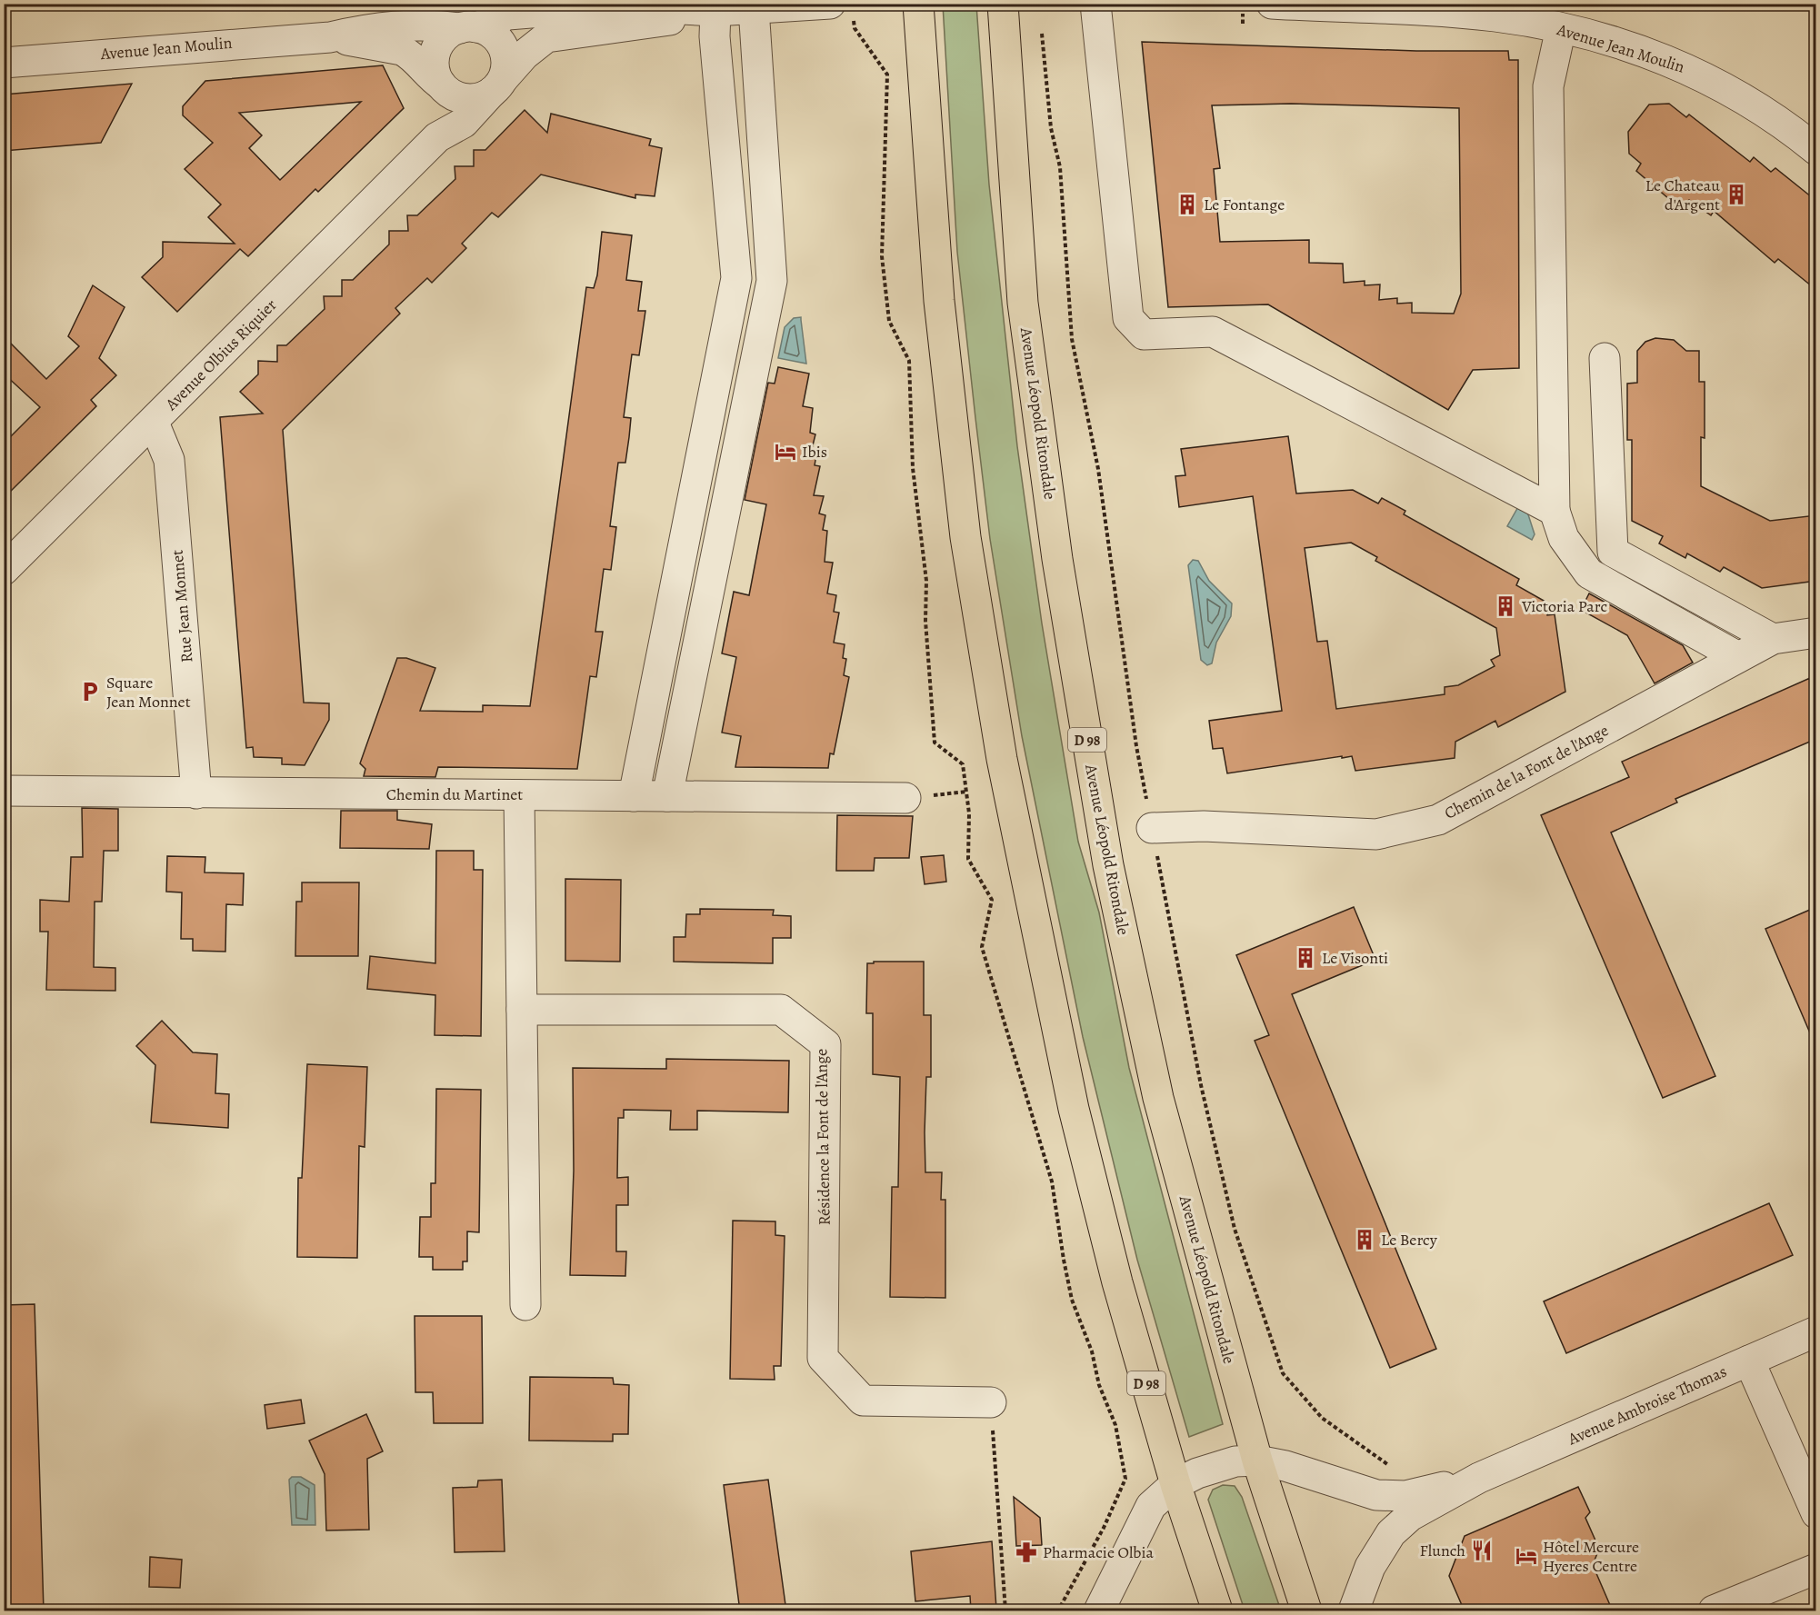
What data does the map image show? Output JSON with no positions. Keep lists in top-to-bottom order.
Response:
{
  "streets": {
    "highway": ["Avenue Léopold Ritondale", "D 98"],
    "street": [
      "Avenue Jean Moulin",
      "Avenue Olbius Riquier",
      "Rue Jean Monnet",
      "Chemin de la Font de l'Ange",
      "Chemin du Martinet",
      "Résidence la Font de l'Ange",
      "Avenue Ambroise Thomas"
    ]
  },
  "crossings": [
    ["Avenue Jean Moulin", "Avenue Olbius Riquier"],
    ["Avenue Olbius Riquier", "Rue Jean Monnet"],
    ["Avenue Léopold Ritondale", "Avenue Ambroise Thomas"],
    ["Rue Jean Monnet", "Chemin du Martinet"],
    ["D 98", "Avenue Ambroise Thomas"]
  ],
  "places": {
    "building": [
      "Le Chateau d'Argent",
      "Le Fontange",
      "Victoria Parc",
      "Le Visonti",
      "Le Bercy"
    ],
    "hotel": ["Ibis", "Hôtel Mercure Hyeres Centre"],
    "parking": ["Square Jean Monnet"],
    "restaurant": ["Flunch"],
    "pharmacy": ["Pharmacie Olbia"]
  }
}
